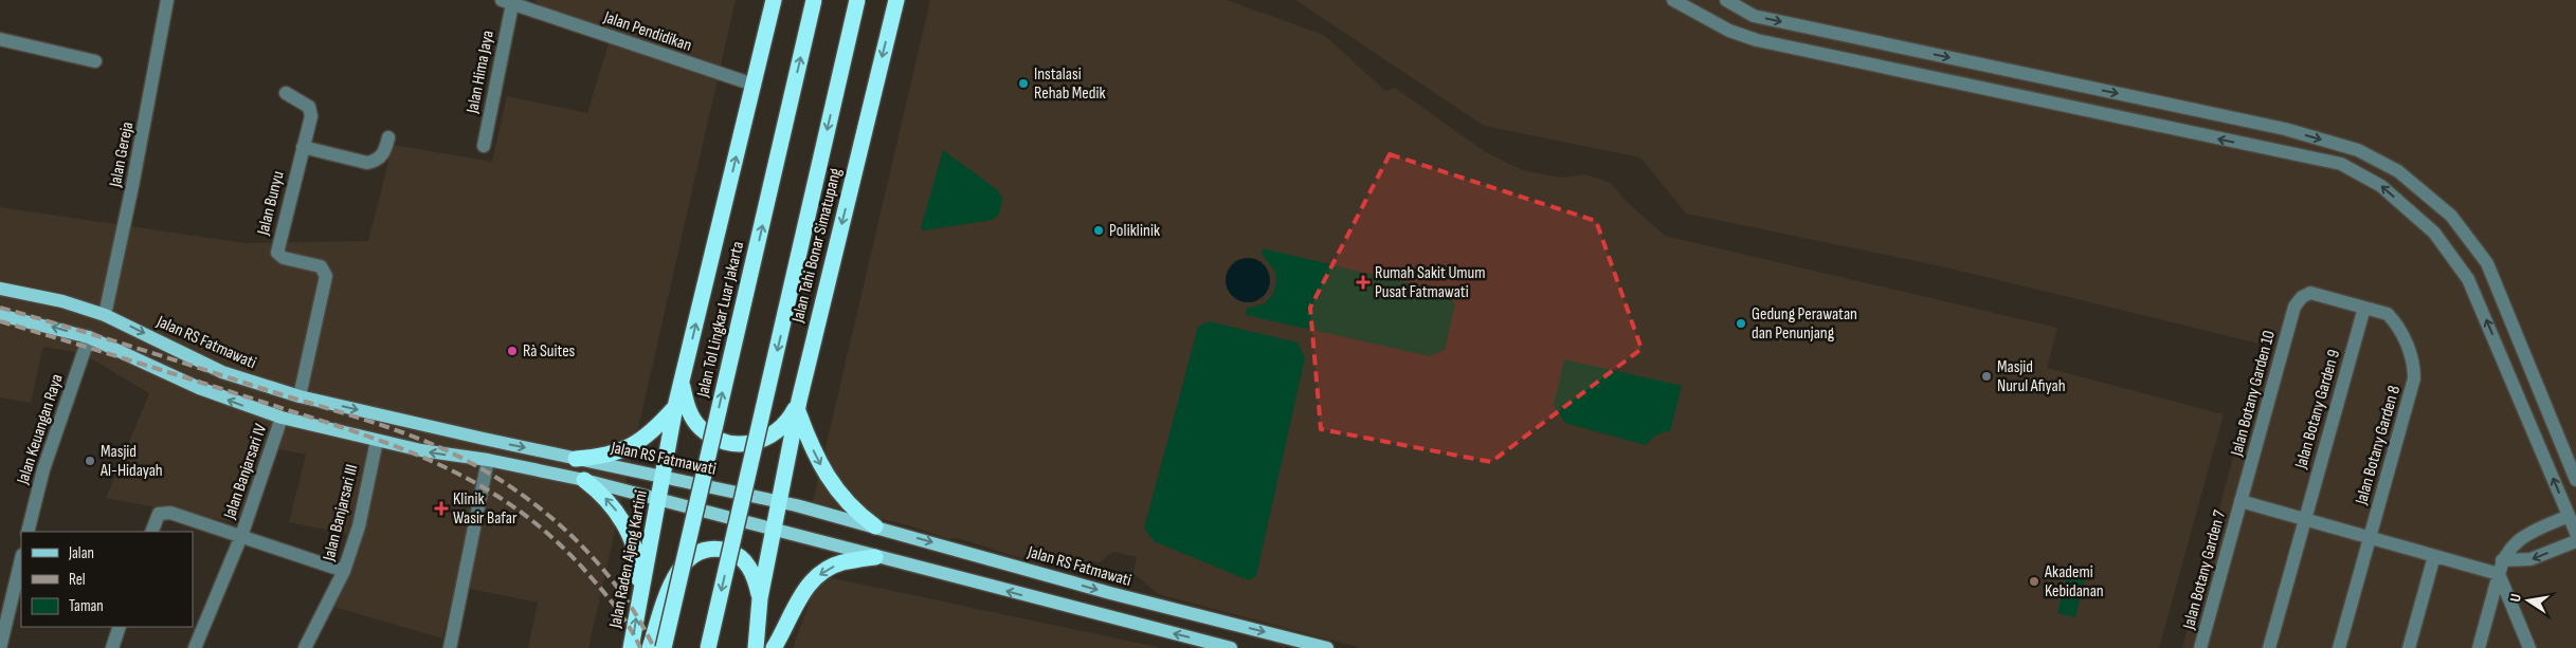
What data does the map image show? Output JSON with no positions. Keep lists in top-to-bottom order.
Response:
{
  "streets": {
    "highway": ["Jalan Tahi Bonar Simatupang", "Jalan Tol Lingkar Luar Jakarta", "Jalan Raden Ajeng Kartini"],
    "main road": ["Jalan RS Fatmawati"],
    "street": [
      "Jalan Pendidikan",
      "Jalan Hima Jaya",
      "Jalan Gereja",
      "Jalan Bunyu",
      "Jalan Botany Garden 10",
      "Jalan Botany Garden 9",
      "Jalan Keuangan Raya",
      "Jalan Botany Garden 8",
      "Jalan Banjarsari IV",
      "Jalan Banjarsari III",
      "Jalan Botany Garden 7"
    ]
  },
  "crossings": [
    ["Jalan Pendidikan", "Jalan Hima Jaya"],
    ["Jalan Gereja", "Jalan RS Fatmawati"],
    ["Jalan Bunyu", "Jalan RS Fatmawati"],
    ["Jalan Tahi Bonar Simatupang", "Jalan RS Fatmawati"],
    ["Jalan RS Fatmawati", "Jalan Raden Ajeng Kartini"],
    ["Jalan Botany Garden 10", "Jalan Botany Garden 9"],
    ["Jalan Botany Garden 10", "Jalan Botany Garden 8"],
    ["Jalan Botany Garden 10", "Jalan Botany Garden 7"],
    ["Jalan Botany Garden 9", "Jalan Botany Garden 8"],
    ["Jalan Banjarsari IV", "Jalan Banjarsari III"]
  ],
  "places": {
    "other": [
      "Instalasi Rehab Medik",
      "Poliklinik",
      "Gedung Perawatan dan Penunjang",
      "Rà Suites",
      "Masjid Nurul Afiyah",
      "Masjid Al-Hidayah",
      "Akademi Kebidanan"
    ],
    "health": ["Rumah Sakit Umum Pusat Fatmawati", "Klinik Wasir Bafar"]
  },
  "legend": ["Jalan", "Rel", "Taman"],
  "north": "left"
}
